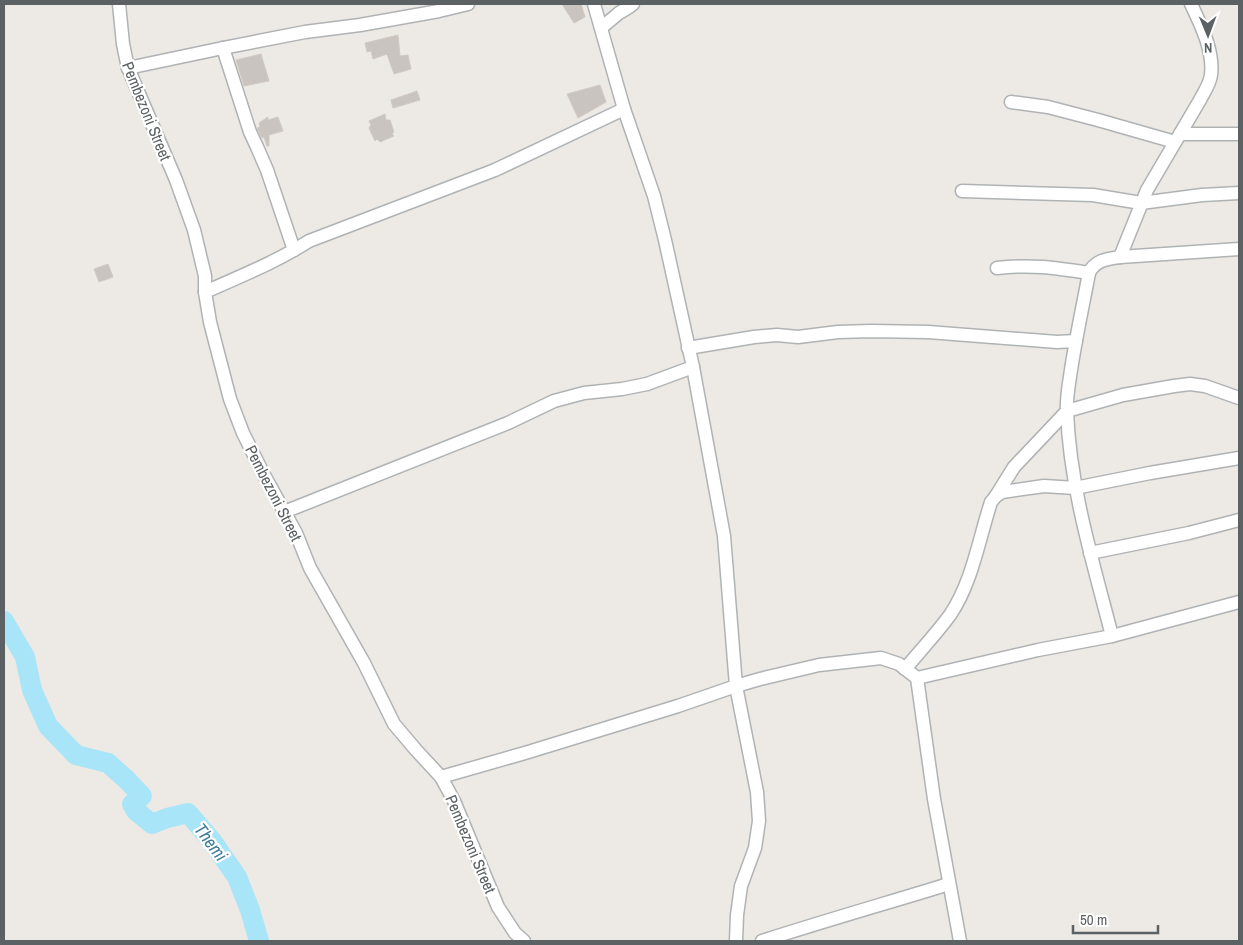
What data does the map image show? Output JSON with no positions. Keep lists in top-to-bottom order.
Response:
{
  "streets": {
    "street": ["Pembezoni Street"]
  },
  "water": ["Themi"],
  "scale_bar": "50 m",
  "north": "bottom"
}
